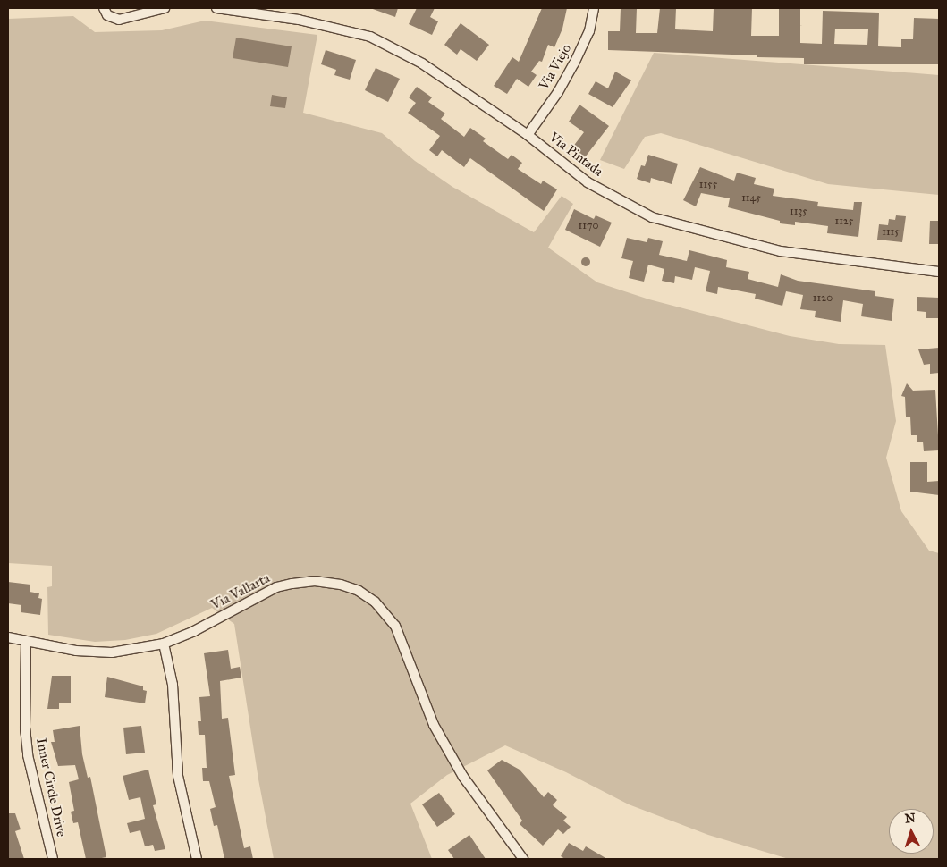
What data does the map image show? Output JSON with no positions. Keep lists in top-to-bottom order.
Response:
{
  "streets": {
    "street": [
      "Via Viejo",
      "Via Pintada",
      "Via Vallarta",
      "Inner Circle Drive"
    ]
  },
  "crossings": [
    ["Via Viejo", "Via Pintada"],
    ["Via Vallarta", "Inner Circle Drive"]
  ],
  "house_numbers": [
    "1155",
    "1145",
    "1135",
    "1125",
    "1170",
    "1115",
    "1120"
  ],
  "north": "top"
}
